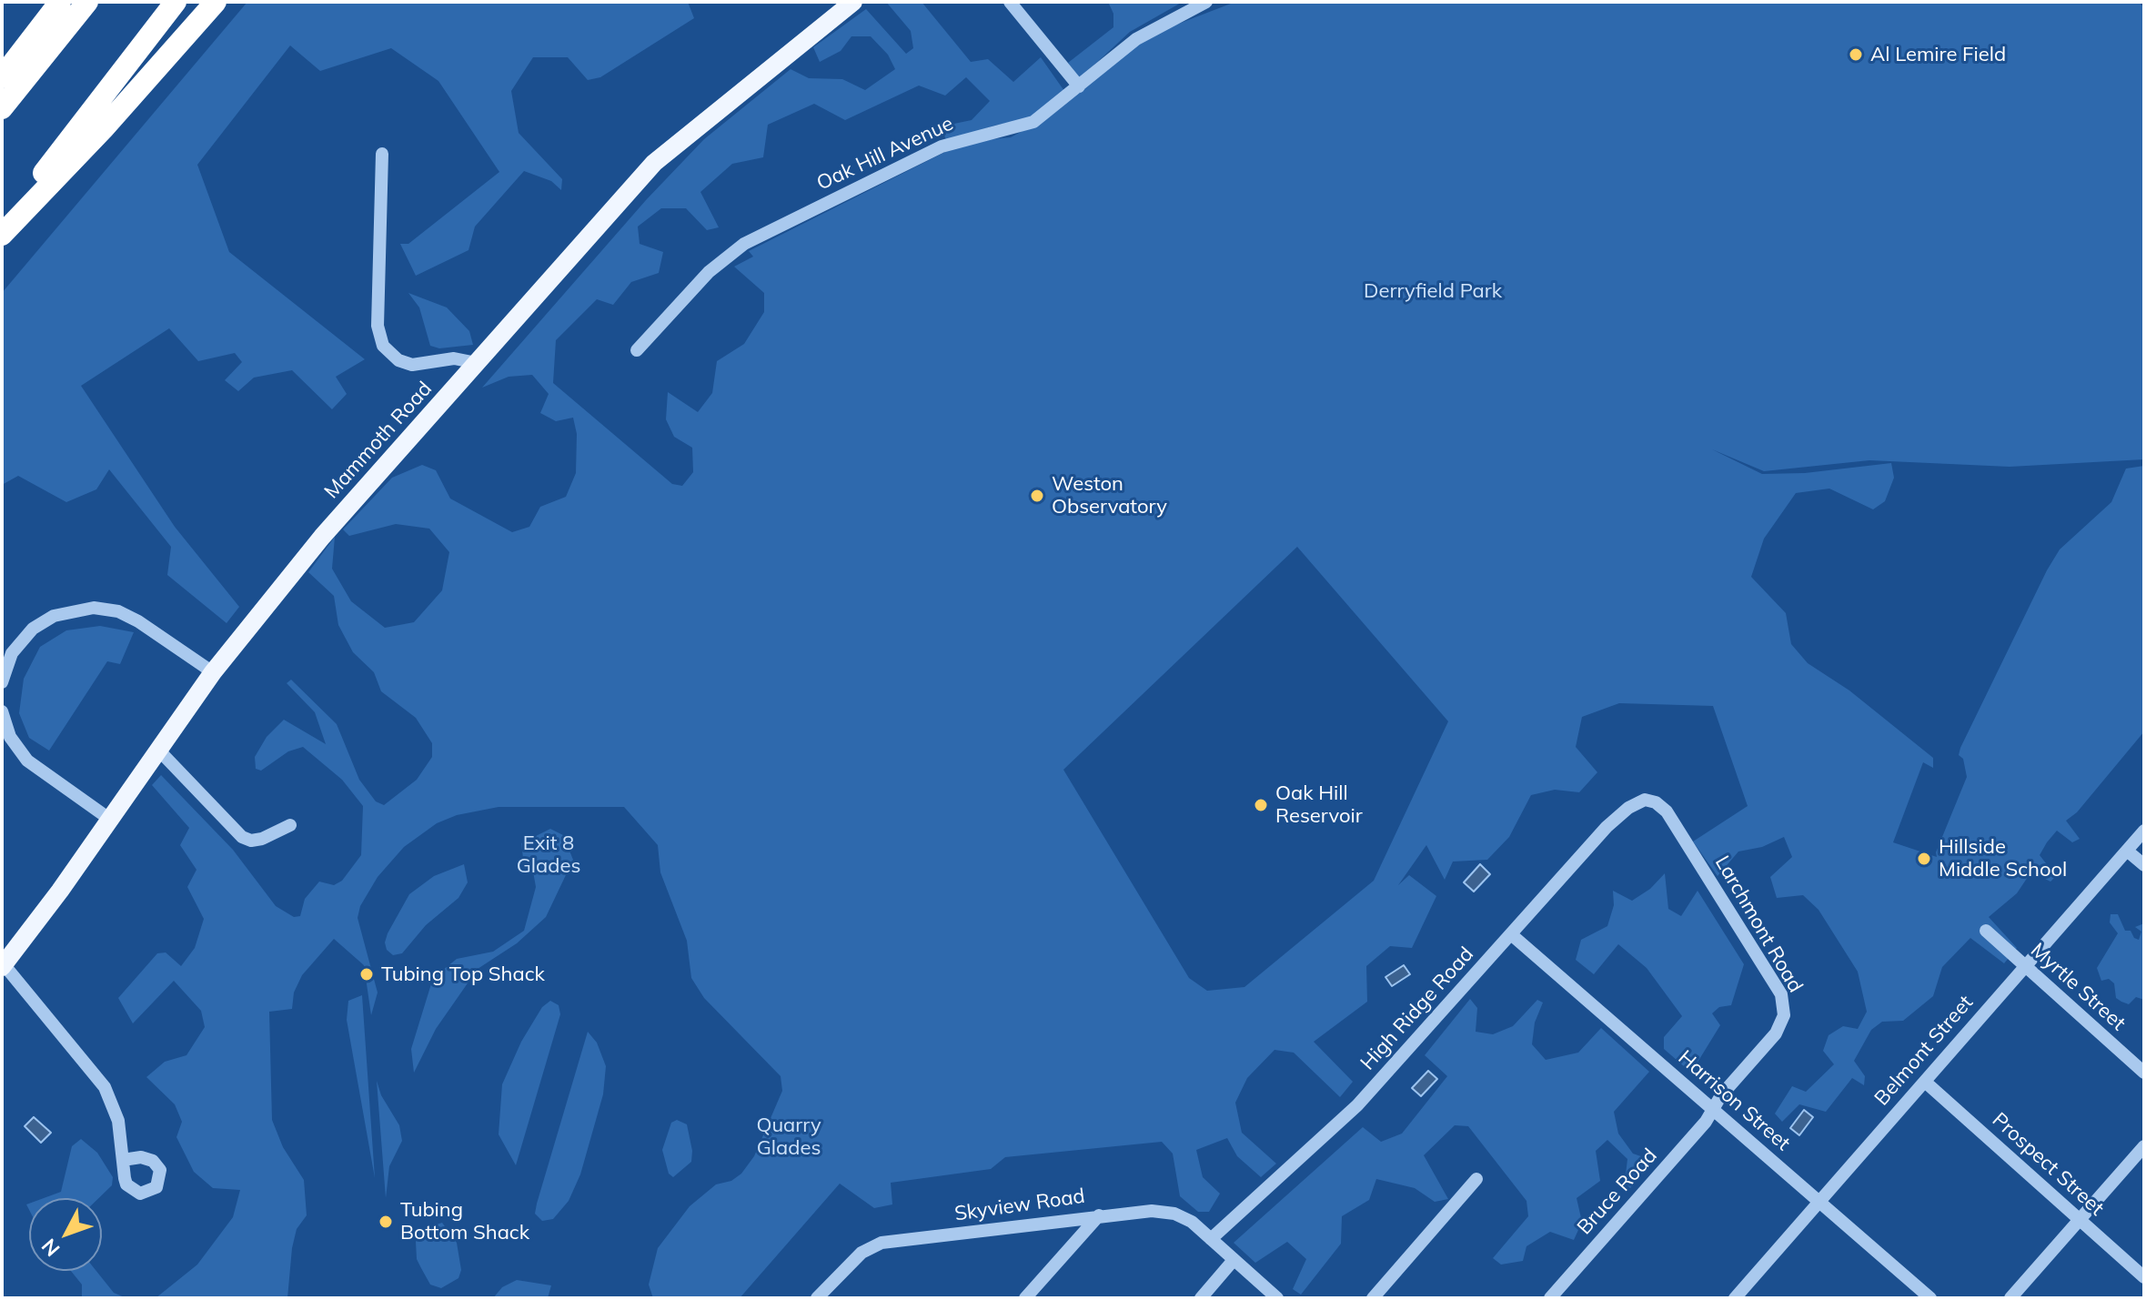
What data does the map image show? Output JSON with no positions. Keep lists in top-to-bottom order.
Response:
{
  "streets": {
    "main road": ["Mammoth Road"],
    "street": [
      "Oak Hill Avenue",
      "Larchmont Road",
      "Myrtle Street",
      "High Ridge Road",
      "Belmont Street",
      "Harrison Street",
      "Prospect Street",
      "Bruce Road",
      "Skyview Road"
    ]
  },
  "crossings": [
    ["Larchmont Road", "High Ridge Road"],
    ["Larchmont Road", "Harrison Street"],
    ["Larchmont Road", "Bruce Road"],
    ["Myrtle Street", "Belmont Street"],
    ["High Ridge Road", "Harrison Street"],
    ["High Ridge Road", "Skyview Road"],
    ["Belmont Street", "Harrison Street"],
    ["Belmont Street", "Prospect Street"],
    ["Harrison Street", "Bruce Road"]
  ],
  "parks": ["Derryfield Park", "Exit 8 Glades", "Quarry Glades"],
  "places": [
    "Al Lemire Field",
    "Weston Observatory",
    "Oak Hill Reservoir",
    "Hillside Middle School",
    "Tubing Top Shack",
    "Tubing Bottom Shack"
  ],
  "north": "bottom left"
}
